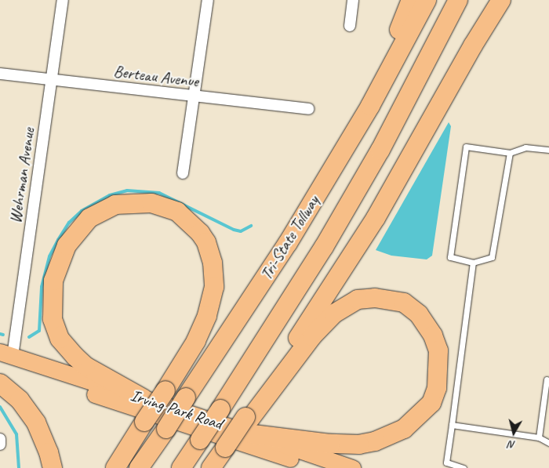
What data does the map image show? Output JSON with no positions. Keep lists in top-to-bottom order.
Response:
{
  "streets": {
    "highway": ["Tri-State Tollway"],
    "main road": ["Irving Park Road"],
    "street": ["Berteau Avenue", "Wehrman Avenue"]
  },
  "crossings": [
    ["Berteau Avenue", "Wehrman Avenue"],
    ["Wehrman Avenue", "Irving Park Road"]
  ],
  "north": "bottom"
}
